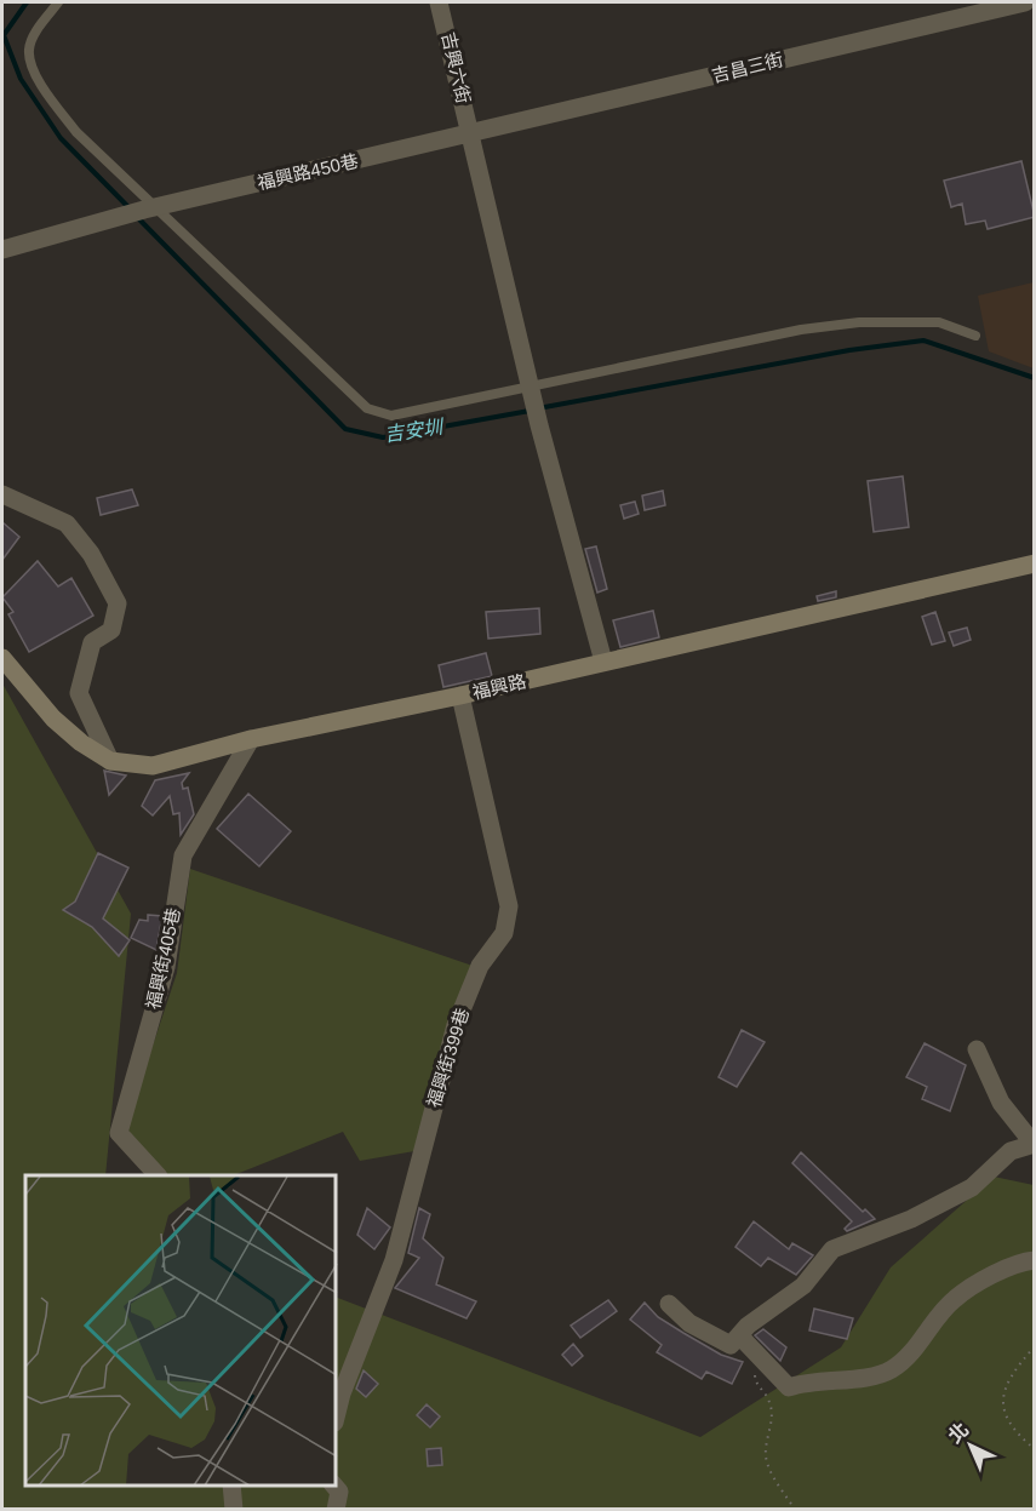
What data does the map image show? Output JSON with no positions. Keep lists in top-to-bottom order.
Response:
{
  "streets": {
    "street": [
      "吉興六街",
      "吉昌三街",
      "福興路450巷",
      "福興路",
      "福興街405巷",
      "福興街399巷"
    ]
  },
  "crossings": [
    ["吉興六街", "吉昌三街"],
    ["吉興六街", "福興路450巷"],
    ["吉興六街", "福興路"],
    ["吉昌三街", "福興路450巷"],
    ["福興路", "福興街405巷"],
    ["福興路", "福興街399巷"]
  ],
  "water": ["吉安圳"],
  "north": "top left"
}
